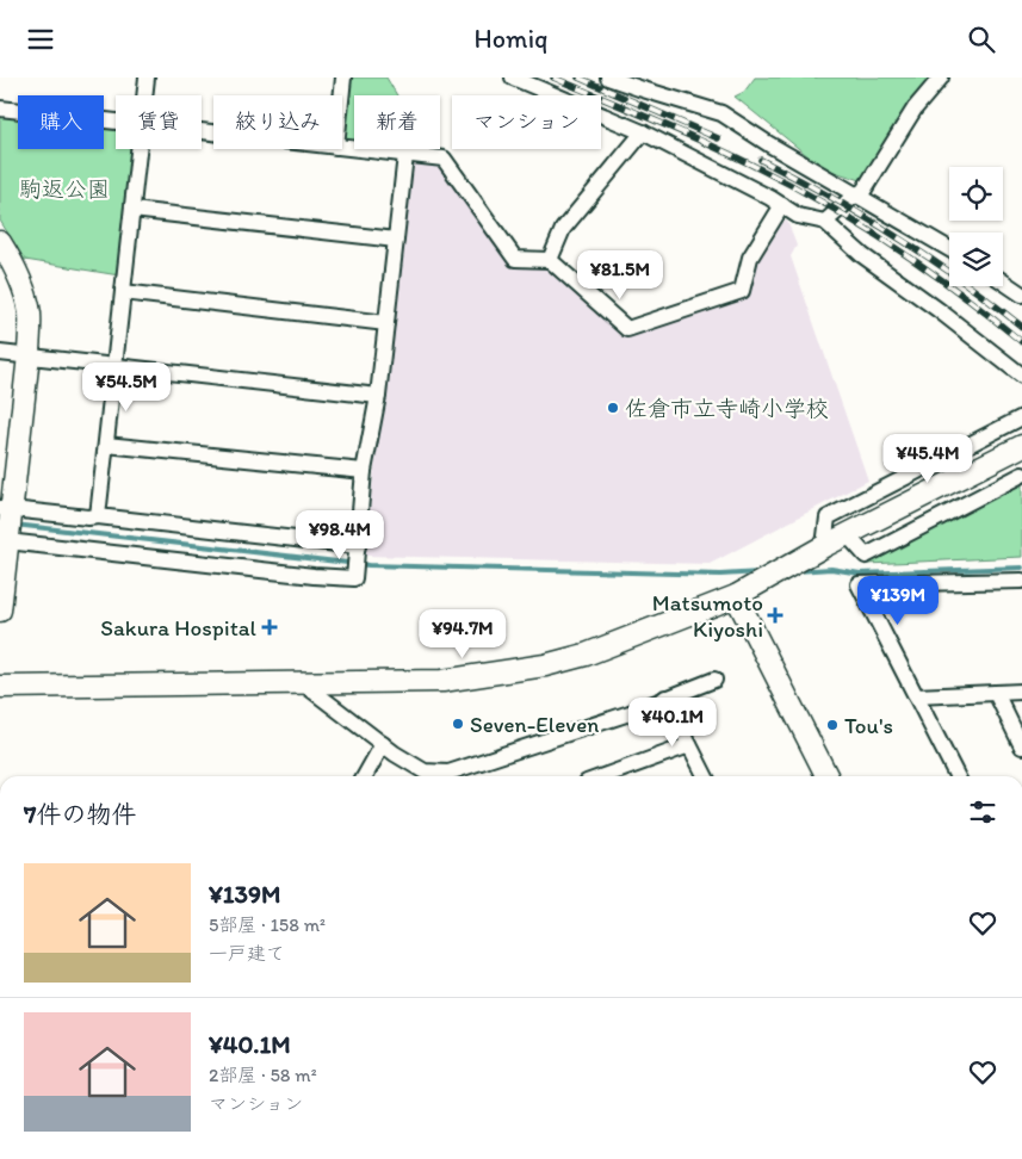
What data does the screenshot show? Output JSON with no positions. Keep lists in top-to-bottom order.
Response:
{
  "parks": ["駒返公園"],
  "places": {
    "other": ["佐倉市立寺崎小学校", "Seven-Eleven", "Tou's"],
    "health": ["Matsumoto Kiyoshi", "Sakura Hospital"]
  },
  "page": {
    "header": "Homiq",
    "chip": [
      "購入",
      "賃貸",
      "絞り込み",
      "新着",
      "マンション"
    ],
    "price": [
      "¥81.5M",
      "¥54.5M",
      "¥45.4M",
      "¥98.4M",
      "¥139M",
      "¥94.7M",
      "¥40.1M"
    ],
    "heading": "7件の物件",
    "list": [
      {
        "name": "¥139M",
        "note": "5部屋 · 158 m² · 一戸建て"
      },
      {
        "name": "¥40.1M",
        "note": "2部屋 · 58 m² · マンション"
      }
    ]
  }
}
